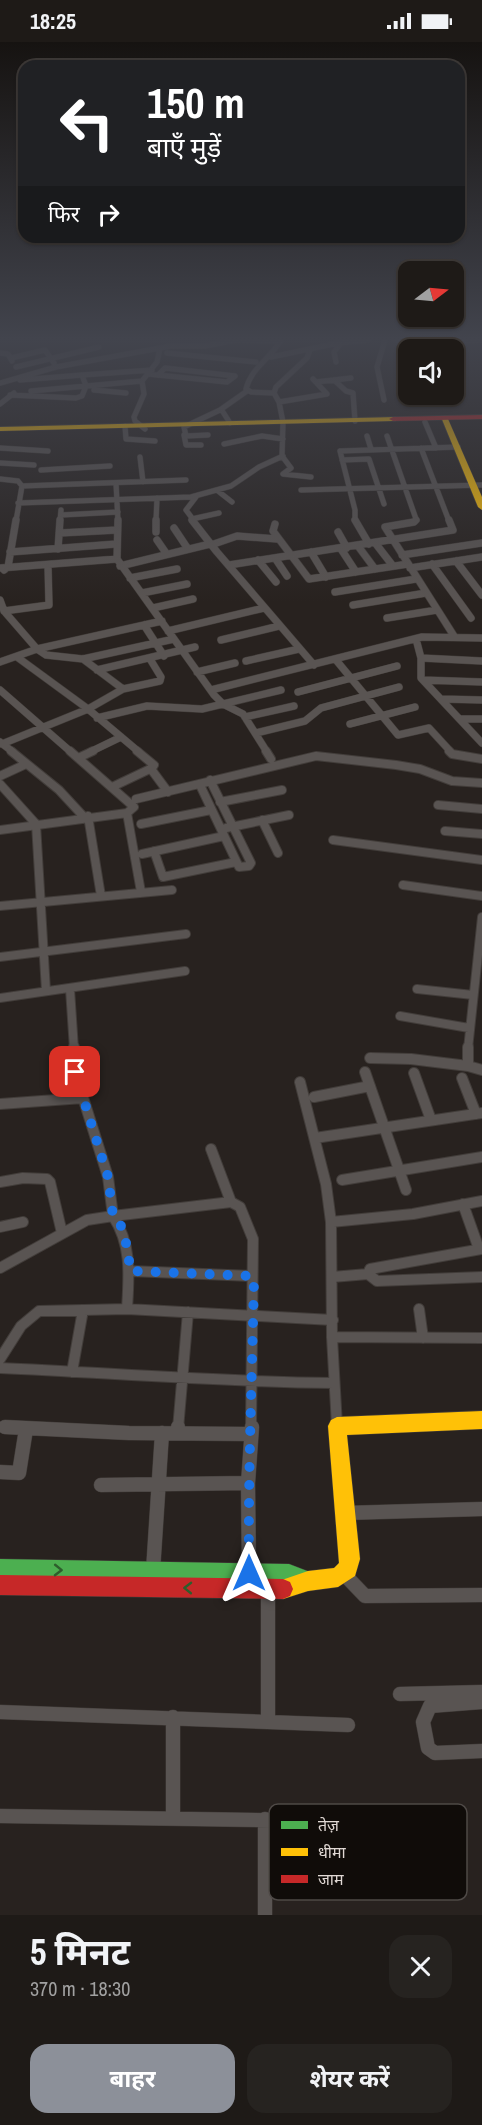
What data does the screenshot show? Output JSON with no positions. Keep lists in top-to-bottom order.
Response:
{
  "legend": ["तेज़", "धीमा", "जाम"],
  "north": "right",
  "page": {
    "status": "18:25",
    "turn": ["150 m", "बाएँ मुड़ें"],
    "then": "फिर",
    "heading": ["5 मिनट", "370 m · 18:30"],
    "buttons": ["बाहर", "शेयर करें"]
  }
}
